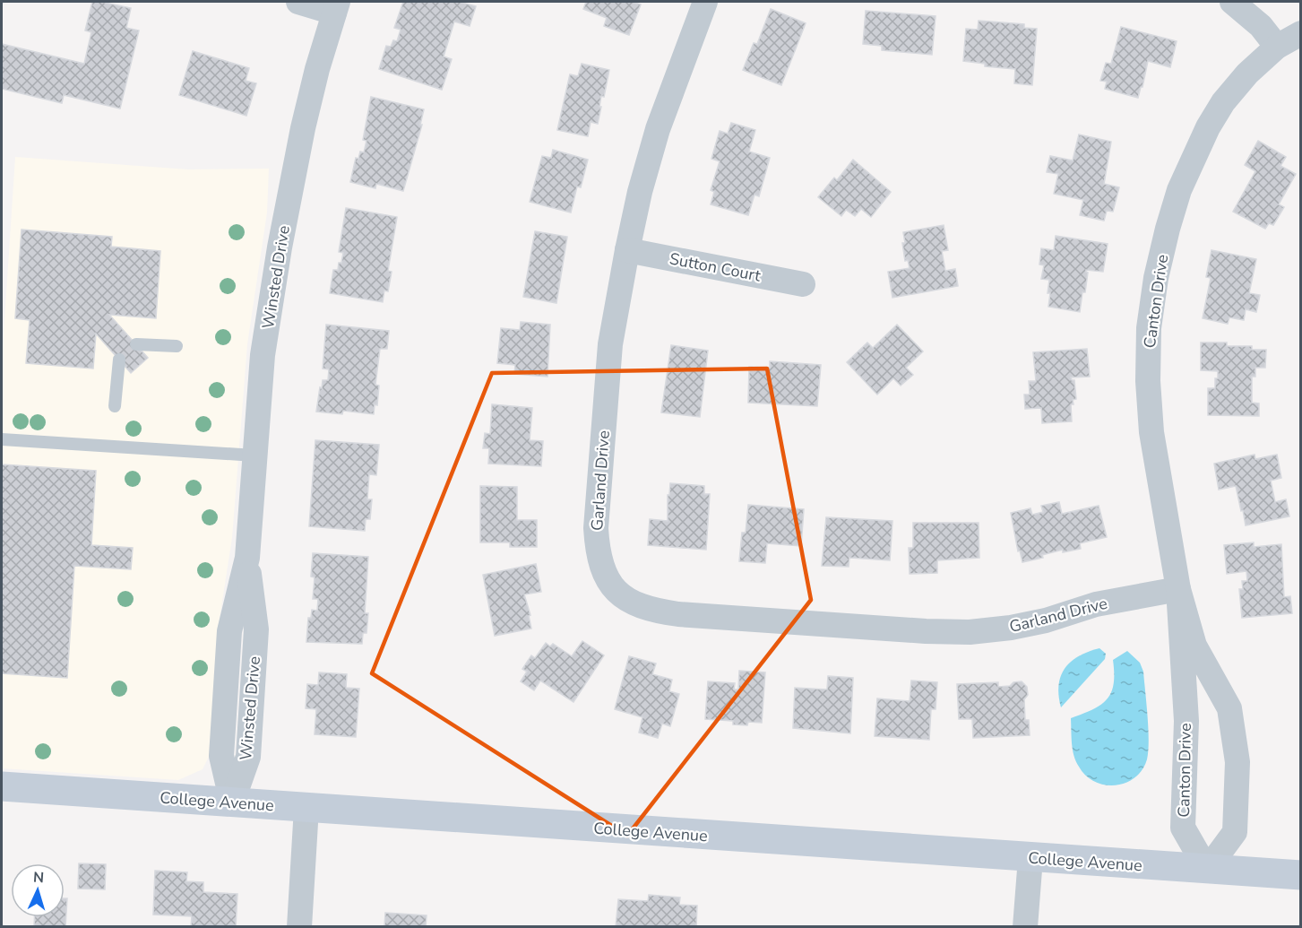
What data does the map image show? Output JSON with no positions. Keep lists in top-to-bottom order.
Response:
{
  "streets": {
    "main road": ["College Avenue"],
    "street": [
      "Sutton Court",
      "Winsted Drive",
      "Canton Drive",
      "Garland Drive"
    ]
  },
  "crossings": [
    ["Sutton Court", "Garland Drive"],
    ["Winsted Drive", "College Avenue"],
    ["Canton Drive", "Garland Drive"],
    ["Canton Drive", "College Avenue"]
  ],
  "north": "top"
}
